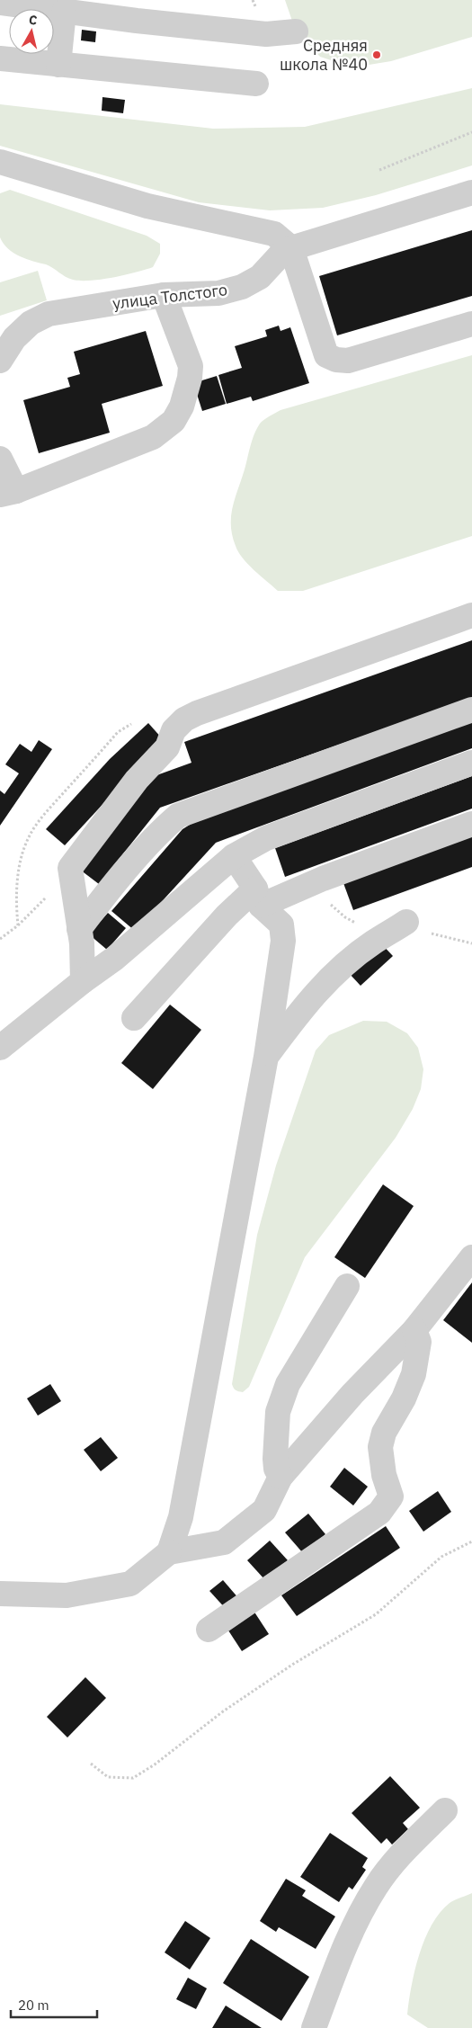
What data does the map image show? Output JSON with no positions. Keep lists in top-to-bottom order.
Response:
{
  "streets": {
    "street": ["улица Толстого"]
  },
  "places": ["Средняя школа №40"],
  "scale_bar": "20 m",
  "north": "top"
}
